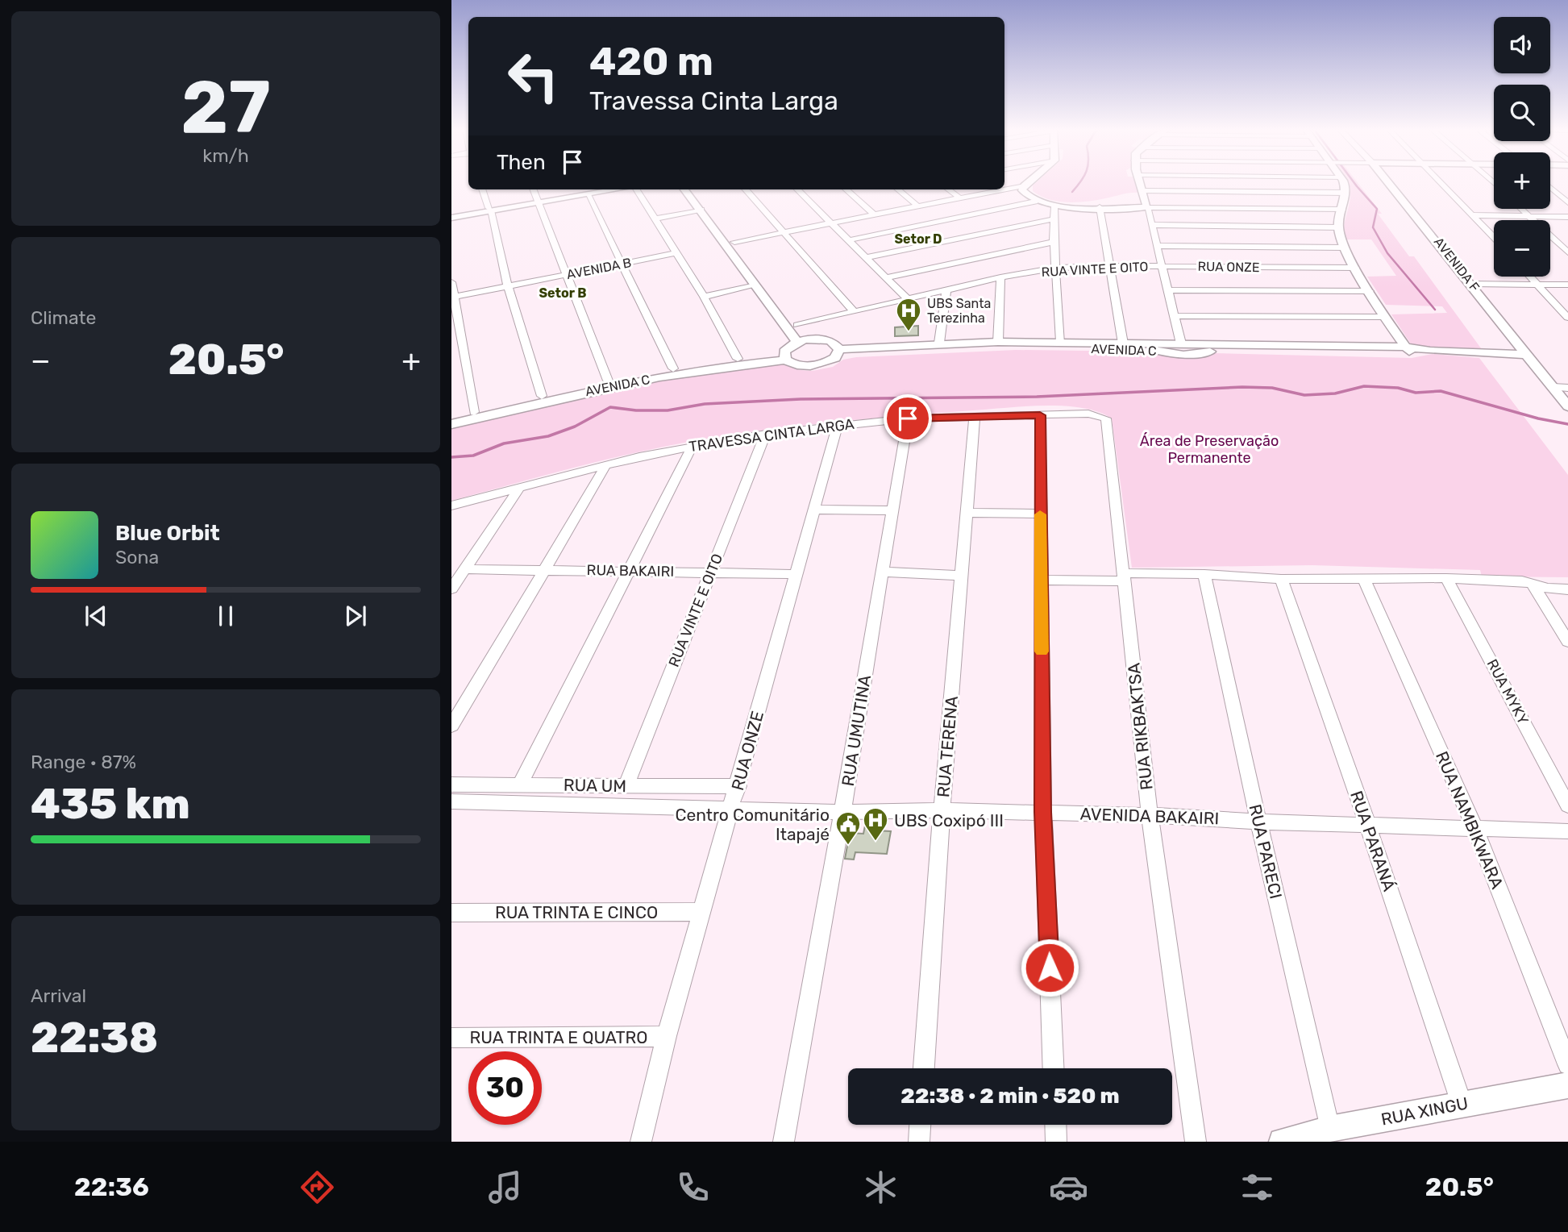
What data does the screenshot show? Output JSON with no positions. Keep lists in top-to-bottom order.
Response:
{
  "streets": {
    "street": [
      "AVENIDA F",
      "RUA ONZE",
      "AVENIDA B",
      "RUA VINTE E OITO",
      "AVENIDA C",
      "TRAVESSA CINTA LARGA",
      "RUA BAKAIRI",
      "RUA MYKY",
      "RUA RIKBAKTSA",
      "RUA UMUTINA",
      "RUA TERENA",
      "RUA UM",
      "AVENIDA BAKAIRI",
      "RUA NAMBIKWARA",
      "RUA PARANÁ",
      "RUA PARECI",
      "RUA TRINTA E CINCO",
      "RUA TRINTA E QUATRO",
      "RUA XINGU"
    ]
  },
  "crossings": [
    ["AVENIDA F", "AVENIDA C"],
    ["RUA ONZE", "RUA VINTE E OITO"],
    ["RUA ONZE", "TRAVESSA CINTA LARGA"],
    ["RUA ONZE", "RUA BAKAIRI"],
    ["RUA ONZE", "RUA UM"],
    ["RUA ONZE", "AVENIDA BAKAIRI"],
    ["RUA ONZE", "RUA TRINTA E CINCO"],
    ["RUA ONZE", "RUA TRINTA E QUATRO"],
    ["RUA VINTE E OITO", "TRAVESSA CINTA LARGA"],
    ["RUA VINTE E OITO", "RUA BAKAIRI"],
    ["RUA VINTE E OITO", "RUA UM"],
    ["TRAVESSA CINTA LARGA", "RUA RIKBAKTSA"],
    ["TRAVESSA CINTA LARGA", "RUA UMUTINA"],
    ["TRAVESSA CINTA LARGA", "RUA TERENA"],
    ["RUA RIKBAKTSA", "AVENIDA BAKAIRI"],
    ["RUA UMUTINA", "AVENIDA BAKAIRI"],
    ["RUA TERENA", "AVENIDA BAKAIRI"],
    ["RUA UM", "AVENIDA BAKAIRI"],
    ["AVENIDA BAKAIRI", "RUA NAMBIKWARA"],
    ["AVENIDA BAKAIRI", "RUA PARANÁ"],
    ["AVENIDA BAKAIRI", "RUA PARECI"],
    ["RUA PARANÁ", "RUA XINGU"],
    ["RUA PARECI", "RUA XINGU"]
  ],
  "districts": ["Setor D", "Setor B"],
  "parks": ["Área de Preservação Permanente"],
  "places": {
    "hospital": ["UBS Santa Terezinha", "UBS Coxipó III"],
    "public building": ["Centro Comunitário Itapajé"]
  },
  "page": {
    "tile": [
      ["27", "km/h"],
      "Climate",
      ["Range · 87%", "435 km"],
      ["Arrival", "22:38"]
    ],
    "map_buttons": ["+", "−"],
    "turn": ["420 m", "Travessa Cinta Larga"],
    "then": "Then",
    "heat": ["−", "20.5°", "+"],
    "song": ["Blue Orbit", "Sona"],
    "limit": "30",
    "trip": "22:38 · 2 min · 520 m",
    "tabs": ["22:36", "20.5°"]
  }
}
